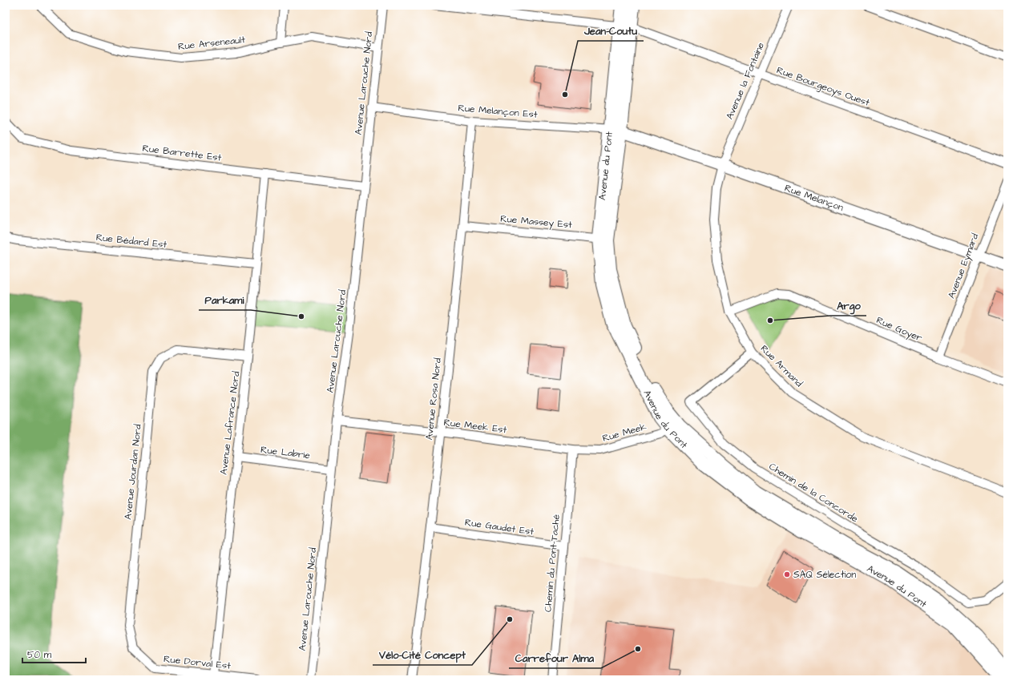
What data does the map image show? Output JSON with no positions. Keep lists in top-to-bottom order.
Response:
{
  "streets": {
    "main road": ["Avenue du Pont"],
    "street": [
      "Rue Arseneault",
      "Avenue la Fontaine",
      "Avenue Larouche Nord",
      "Rue Bourgeoys Ouest",
      "Rue Melançon Est",
      "Rue Barrette Est",
      "Rue Melançon",
      "Rue Massey Est",
      "Rue Bédard Est",
      "Avenue Eymard",
      "Rue Goyer",
      "Rue Armand",
      "Avenue Rosa Nord",
      "Avenue Lafrance Nord",
      "Rue Meek Est",
      "Rue Meek",
      "Rue Labrie",
      "Avenue Jourdan Nord",
      "Chemin de la Concorde",
      "Rue Gaudet Est",
      "Chemin du Pont-Taché",
      "Rue Dorval Est"
    ]
  },
  "crossings": [
    ["Rue Arseneault", "Avenue Larouche Nord"],
    ["Avenue la Fontaine", "Rue Bourgeoys Ouest"],
    ["Avenue la Fontaine", "Rue Melançon"],
    ["Avenue la Fontaine", "Rue Armand"],
    ["Avenue Larouche Nord", "Rue Melançon Est"],
    ["Avenue Larouche Nord", "Rue Barrette Est"],
    ["Avenue Larouche Nord", "Rue Meek Est"],
    ["Avenue Larouche Nord", "Rue Labrie"],
    ["Rue Bourgeoys Ouest", "Avenue du Pont"],
    ["Rue Melançon Est", "Avenue du Pont"],
    ["Rue Melançon Est", "Rue Melançon"],
    ["Rue Melançon Est", "Avenue Rosa Nord"],
    ["Rue Barrette Est", "Avenue Lafrance Nord"],
    ["Avenue du Pont", "Rue Melançon"],
    ["Avenue du Pont", "Rue Massey Est"],
    ["Avenue du Pont", "Rue Meek"],
    ["Rue Melançon", "Avenue Eymard"],
    ["Rue Melançon", "Rue Armand"],
    ["Rue Massey Est", "Avenue Rosa Nord"],
    ["Rue Bédard Est", "Avenue Lafrance Nord"],
    ["Avenue Eymard", "Rue Goyer"],
    ["Rue Goyer", "Rue Armand"],
    ["Rue Armand", "Chemin de la Concorde"],
    ["Avenue Rosa Nord", "Rue Meek Est"],
    ["Avenue Rosa Nord", "Rue Gaudet Est"],
    ["Avenue Lafrance Nord", "Rue Labrie"],
    ["Avenue Lafrance Nord", "Avenue Jourdan Nord"],
    ["Avenue Lafrance Nord", "Rue Dorval Est"],
    ["Rue Meek Est", "Rue Meek"],
    ["Rue Meek Est", "Chemin du Pont-Taché"],
    ["Rue Meek", "Chemin du Pont-Taché"],
    ["Avenue Jourdan Nord", "Rue Dorval Est"],
    ["Rue Gaudet Est", "Chemin du Pont-Taché"]
  ],
  "places": [
    "Jean-Coutu",
    "Parkami",
    "Argo",
    "SAQ Sélection",
    "Vélo-Cité Concept",
    "Carrefour Alma"
  ],
  "scale_bar": "50 m"
}
